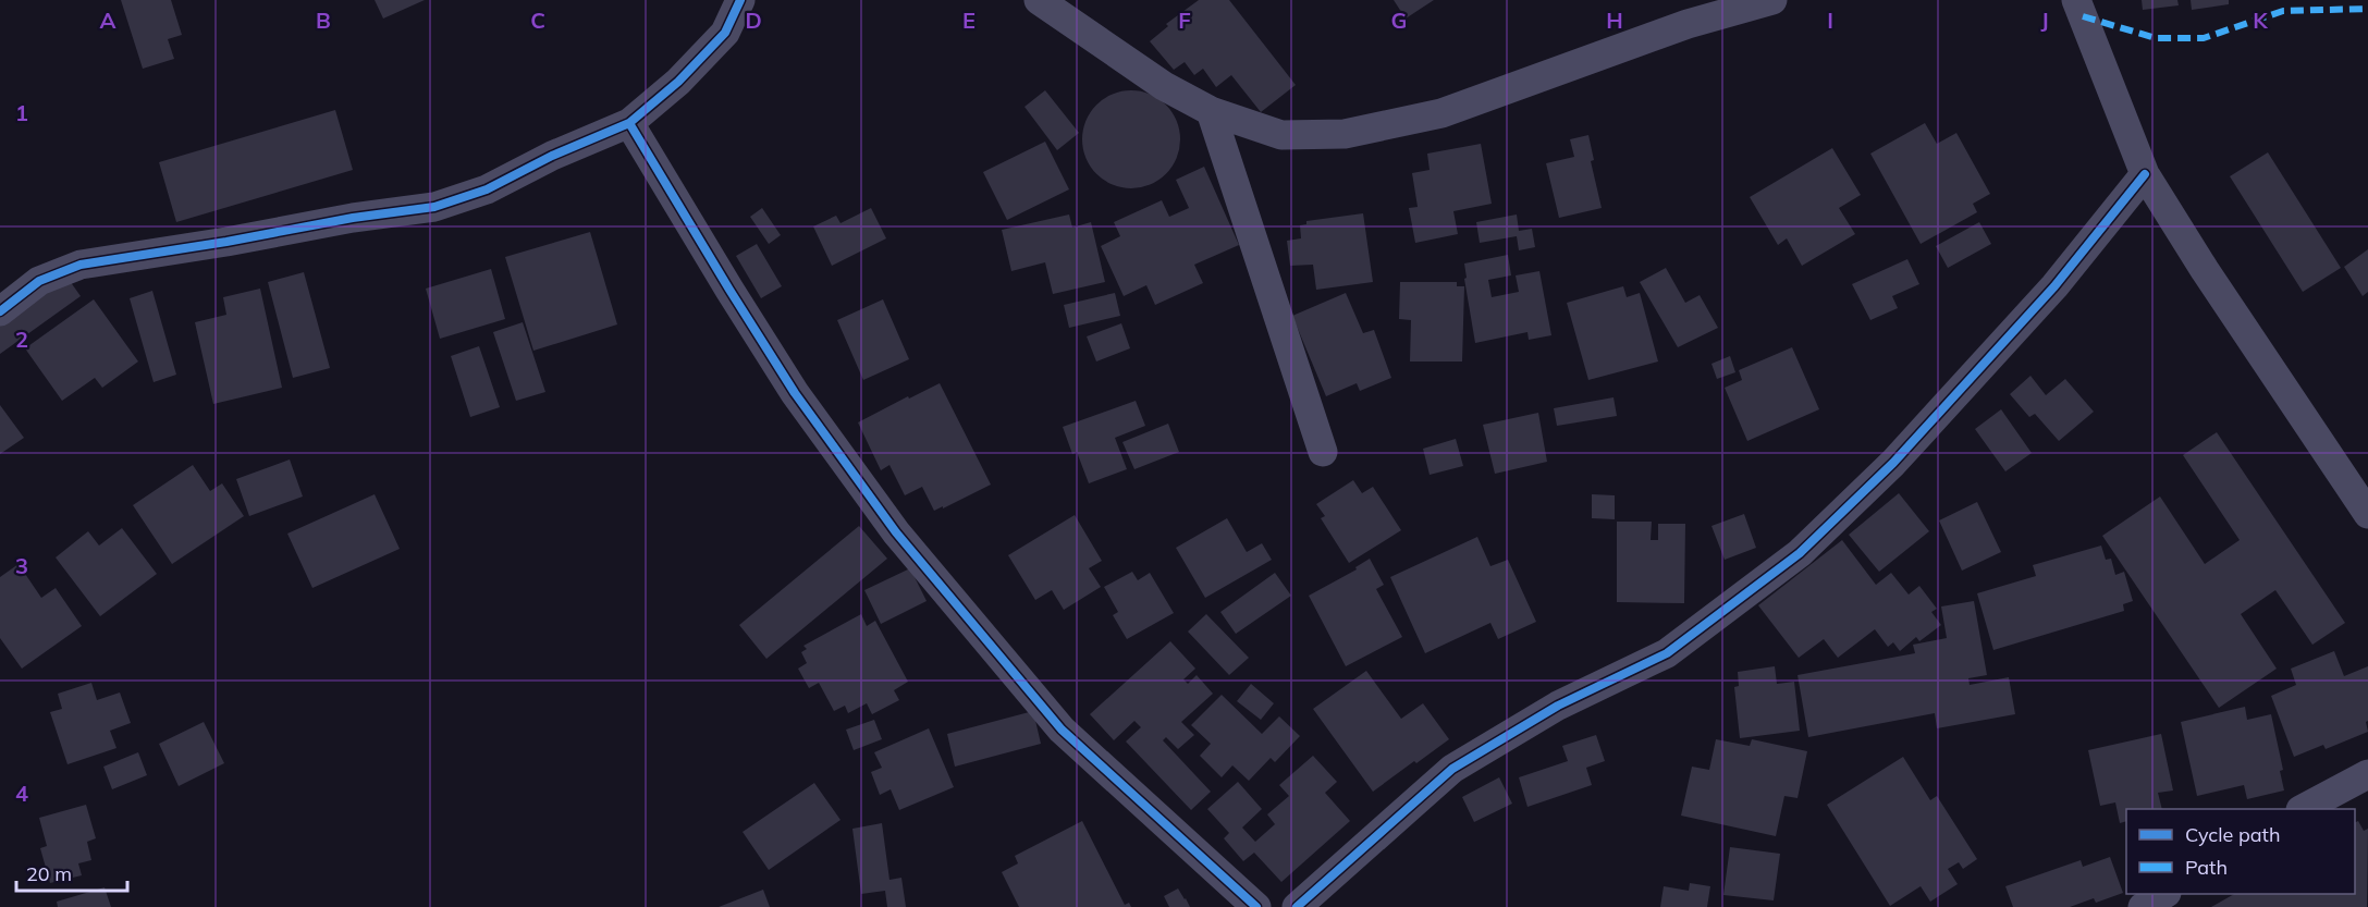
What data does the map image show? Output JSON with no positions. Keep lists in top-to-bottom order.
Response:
{
  "legend": ["Cycle path", "Path"],
  "scale_bar": "20 m",
  "grid": {
    "columns": [
      "A",
      "B",
      "C",
      "D",
      "E",
      "F",
      "G",
      "H",
      "I",
      "J",
      "K"
    ],
    "rows": [
      "1",
      "2",
      "3",
      "4"
    ]
  }
}
